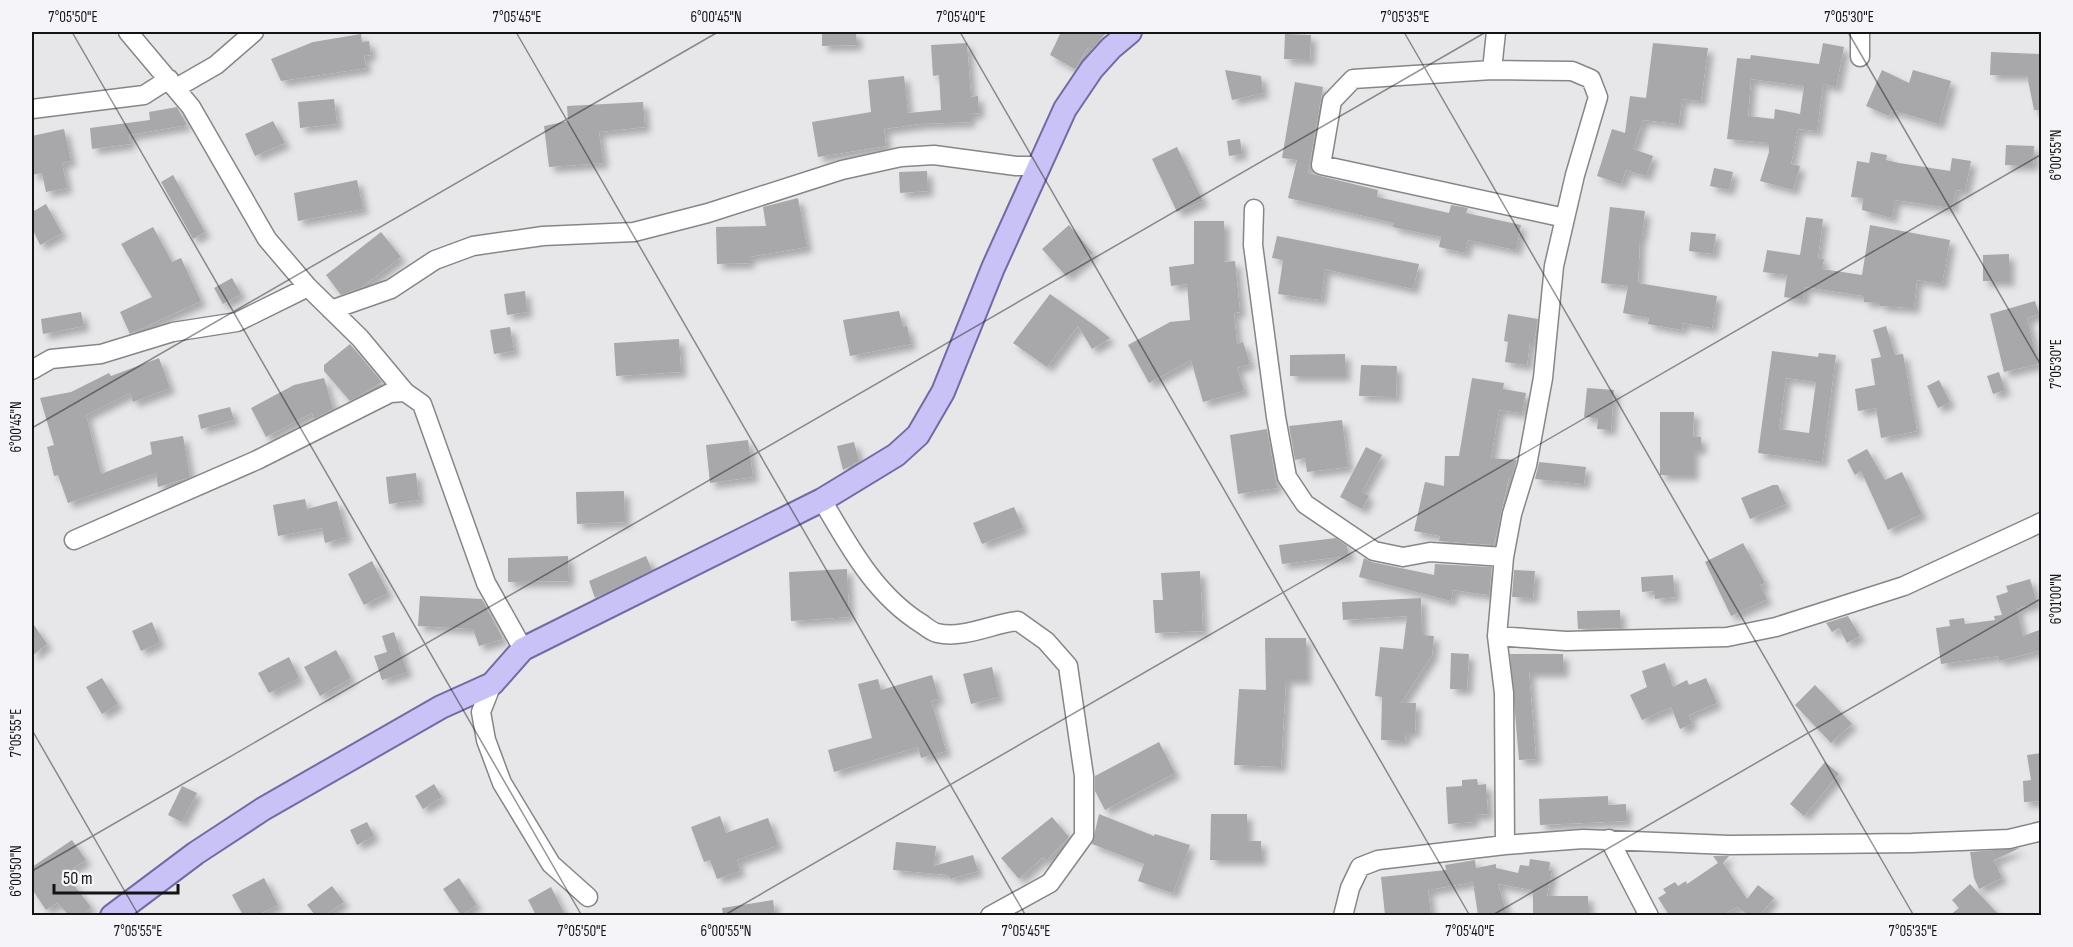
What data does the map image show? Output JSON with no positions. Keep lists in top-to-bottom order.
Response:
{
  "scale_bar": "50 m",
  "coordinates": [
    "7°05'50\"E",
    "7°05'45\"E",
    "6°00'45\"N",
    "7°05'40\"E",
    "7°05'35\"E",
    "7°05'30\"E",
    "6°00'55\"N",
    "6°01'00\"N",
    "7°05'55\"E",
    "6°00'50\"N"
  ]
}
